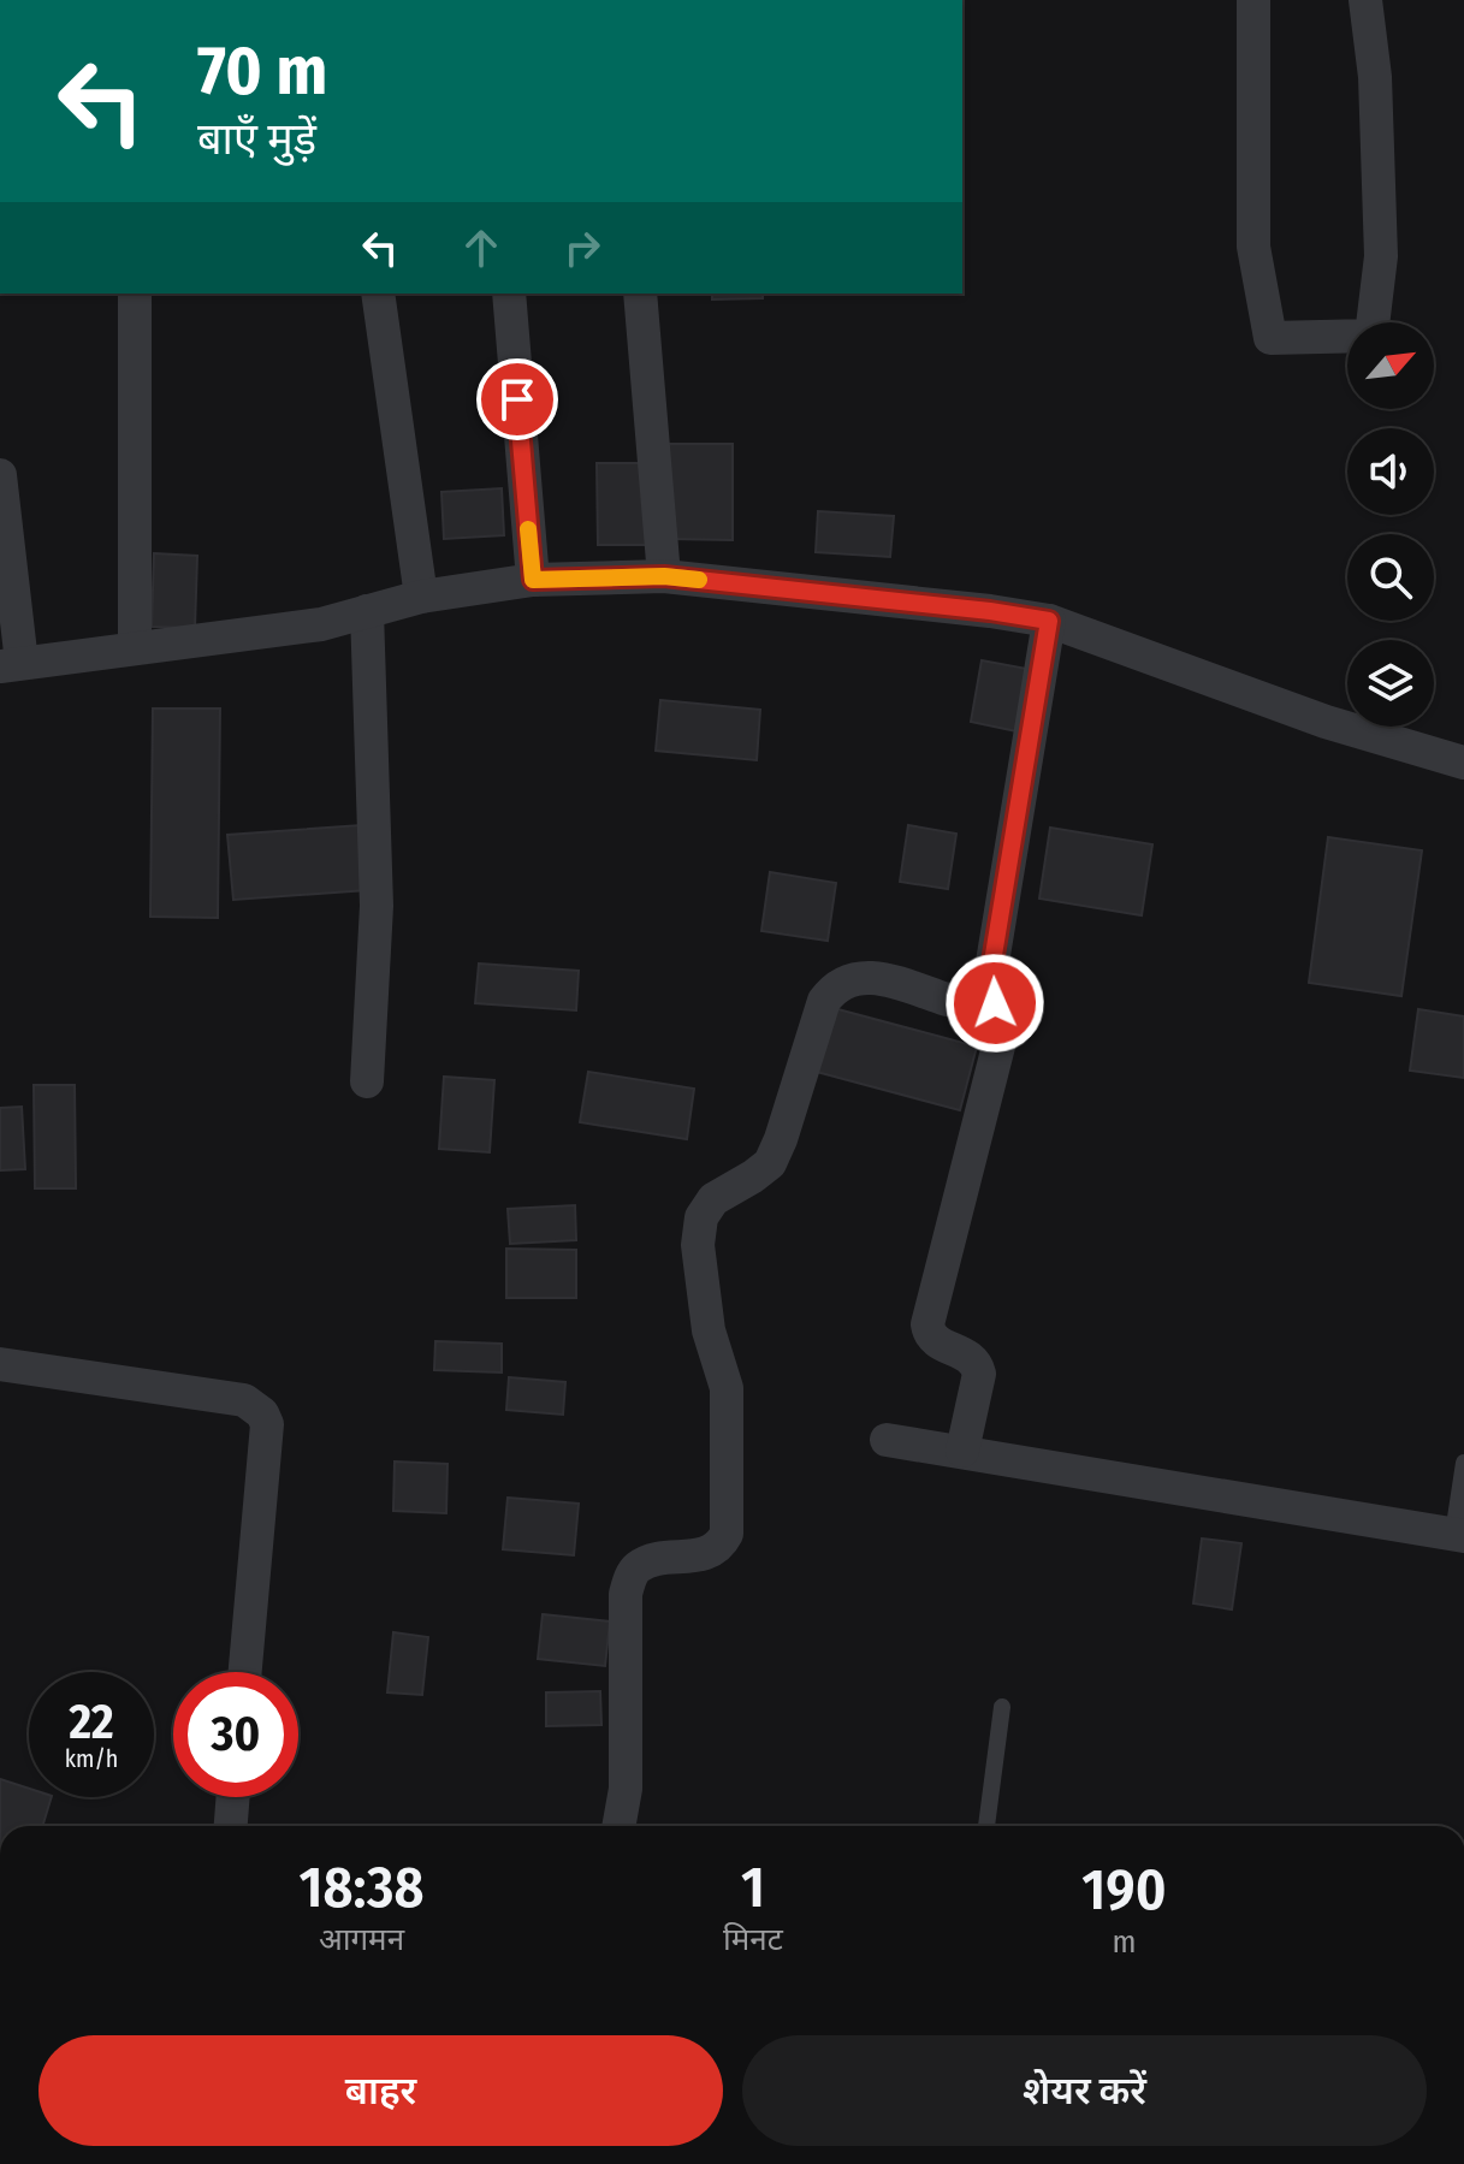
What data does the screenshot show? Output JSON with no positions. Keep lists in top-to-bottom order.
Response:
{
  "north": "top right",
  "page": {
    "turn": ["70 m", "बाएँ मुड़ें"],
    "speed": "22 km/h",
    "limit": "30",
    "eta": [
      "18:38",
      "आगमन",
      "1",
      "मिनट",
      "190",
      "m"
    ],
    "buttons": ["बाहर", "शेयर करें"]
  }
}
